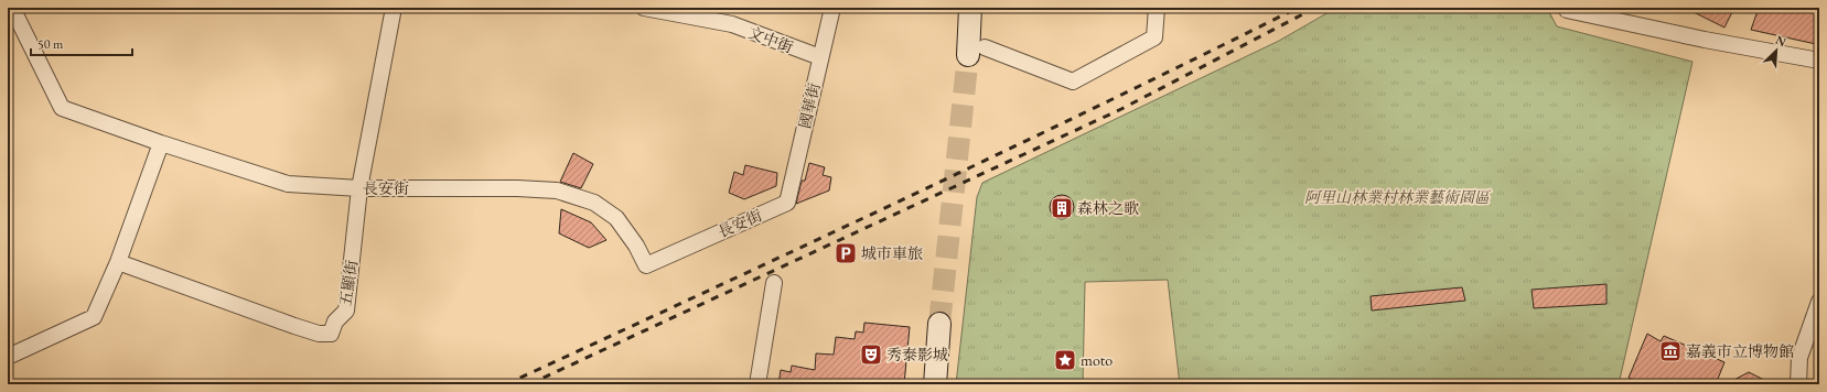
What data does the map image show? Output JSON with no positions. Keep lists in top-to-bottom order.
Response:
{
  "streets": {
    "street": [
      "文中街",
      "國華街",
      "長安街",
      "五顯街"
    ]
  },
  "crossings": [
    ["文中街", "國華街"],
    ["國華街", "長安街"],
    ["長安街", "五顯街"]
  ],
  "parks": ["阿里山林業村林業藝術園區"],
  "places": {
    "building": ["森林之歌"],
    "parking": ["城市車旅"],
    "museum": ["嘉義市立博物館"],
    "theatre": ["秀泰影城"],
    "place": ["moto"]
  },
  "scale_bar": "50 m",
  "north": "top right"
}
